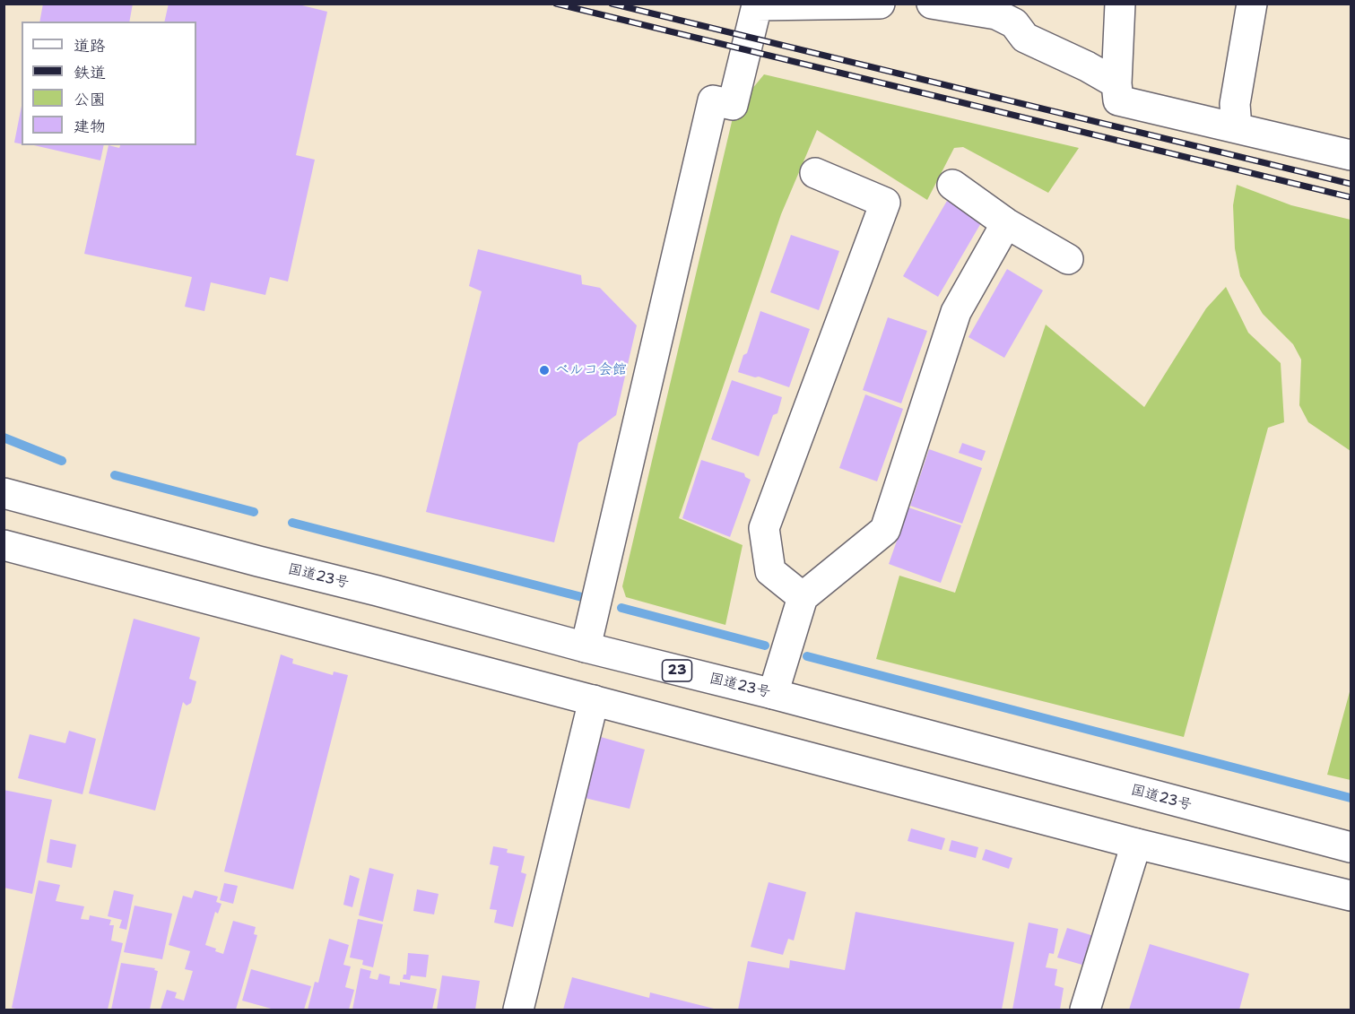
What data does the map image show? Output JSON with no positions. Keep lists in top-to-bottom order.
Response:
{
  "streets": {
    "main road": ["国道23号", "23"]
  },
  "places": ["ベルコ会館"],
  "legend": [
    "道路",
    "鉄道",
    "公園",
    "建物"
  ]
}
